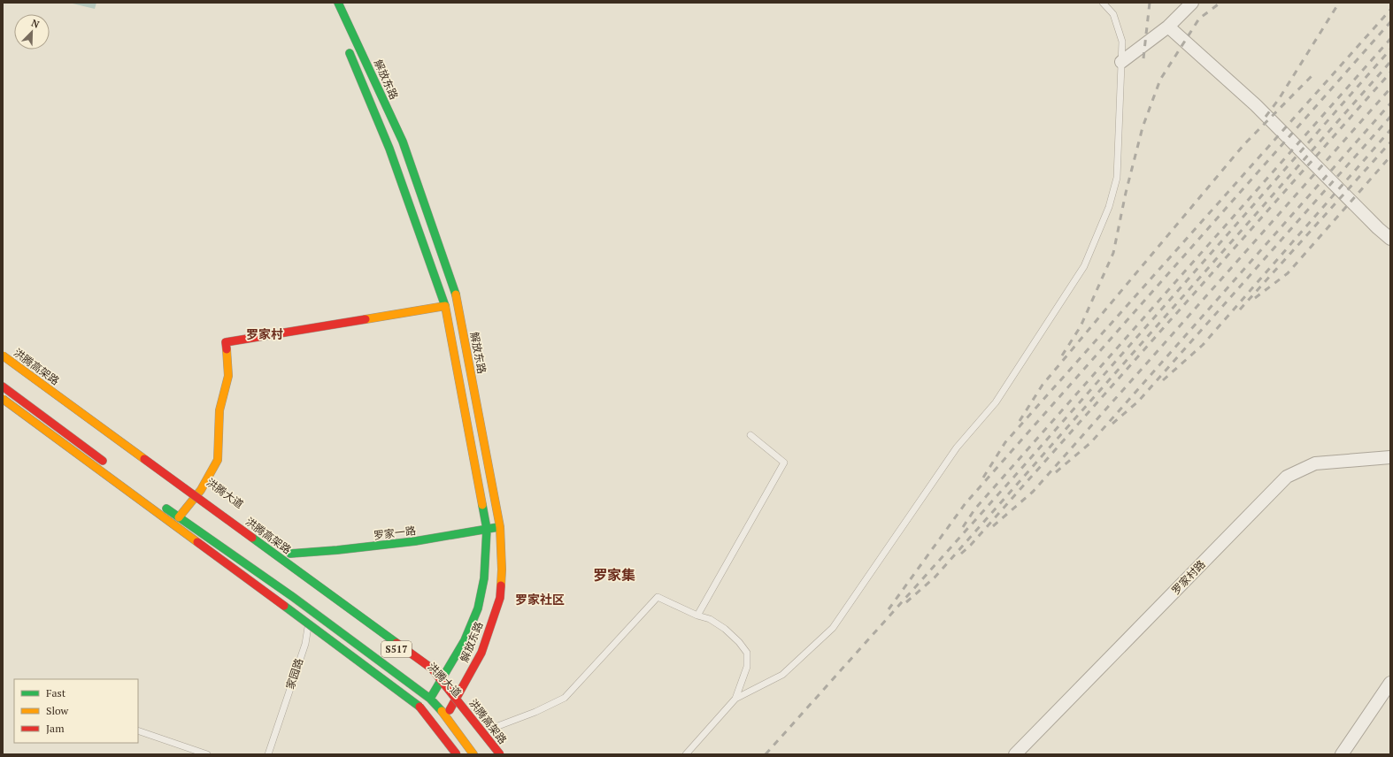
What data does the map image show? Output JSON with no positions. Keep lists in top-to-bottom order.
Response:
{
  "streets": {
    "main road": [
      "解放东路",
      "洪腾高架路",
      "洪腾大道",
      "罗家一路",
      "S517"
    ],
    "street": ["罗家村路"],
    "lane": ["家园路"]
  },
  "crossings": [
    ["解放东路", "洪腾大道"],
    ["解放东路", "罗家一路"],
    ["解放东路", "S517"],
    ["洪腾大道", "罗家一路"],
    ["S517", "家园路"]
  ],
  "districts": ["罗家村", "罗家集", "罗家社区"],
  "legend": ["Fast", "Slow", "Jam"],
  "north": "top right"
}
